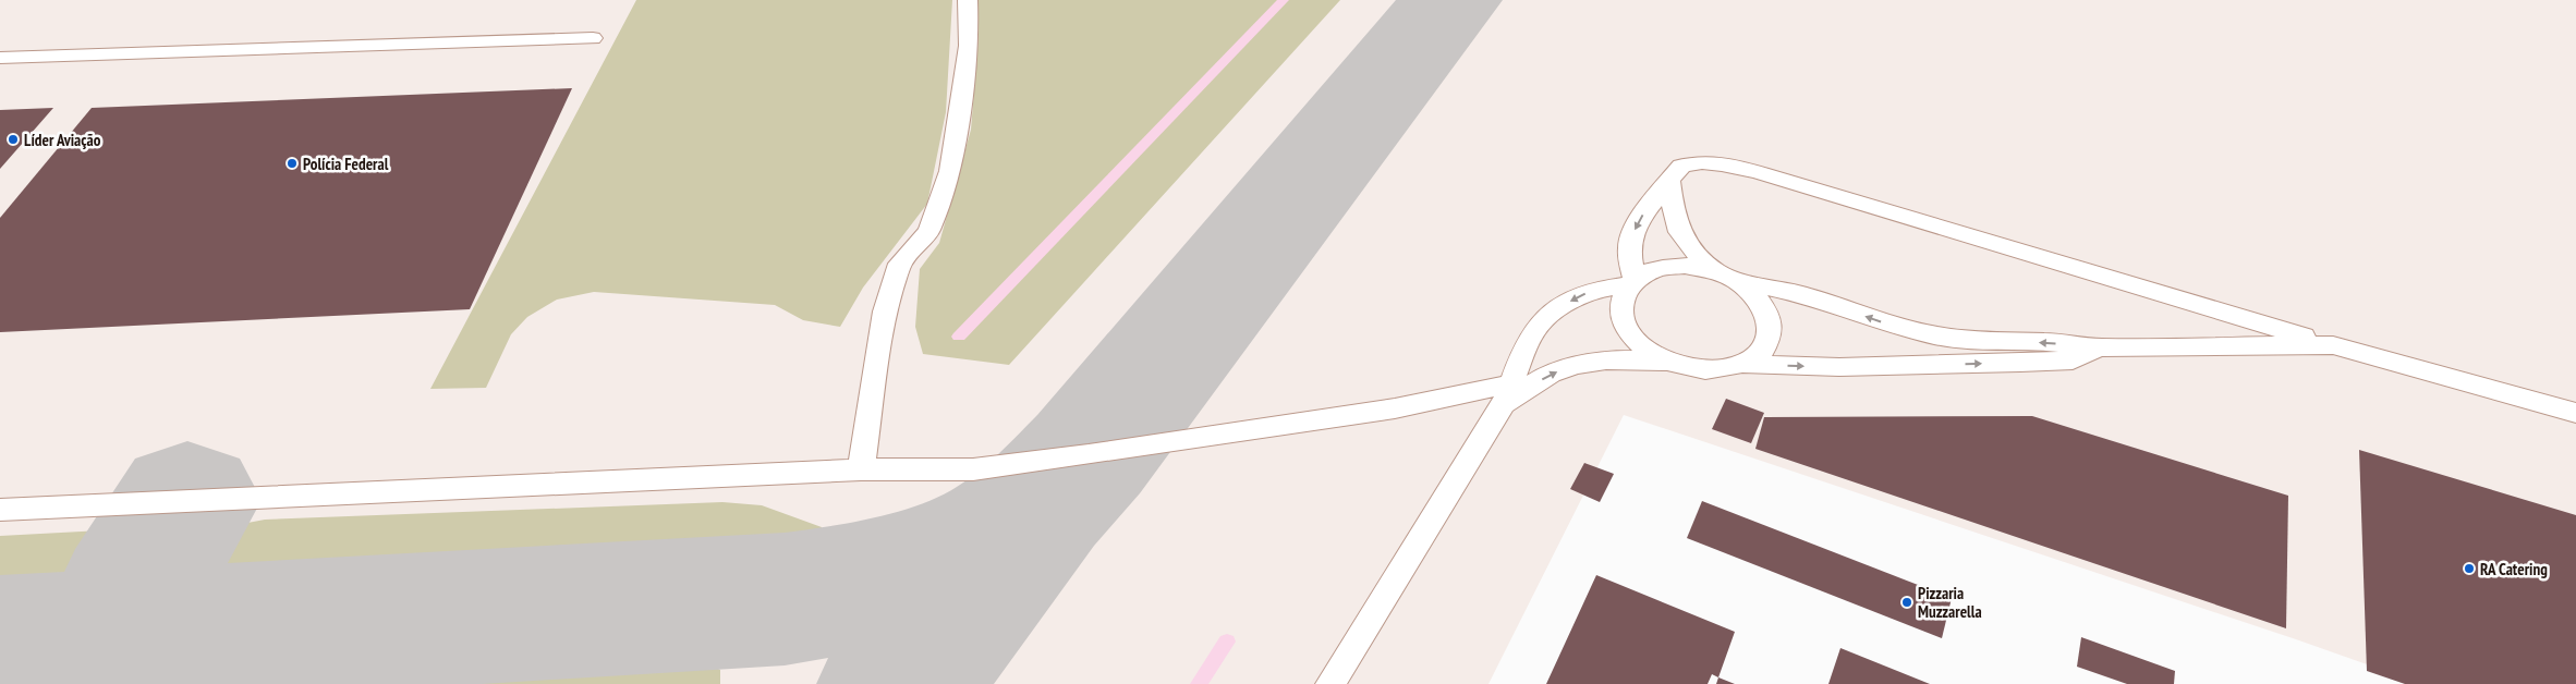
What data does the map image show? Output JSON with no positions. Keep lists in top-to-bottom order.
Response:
{
  "places": [
    "Líder Aviação",
    "Polícia Federal",
    "RA Catering",
    "Pizzaria Muzzarella"
  ]
}
